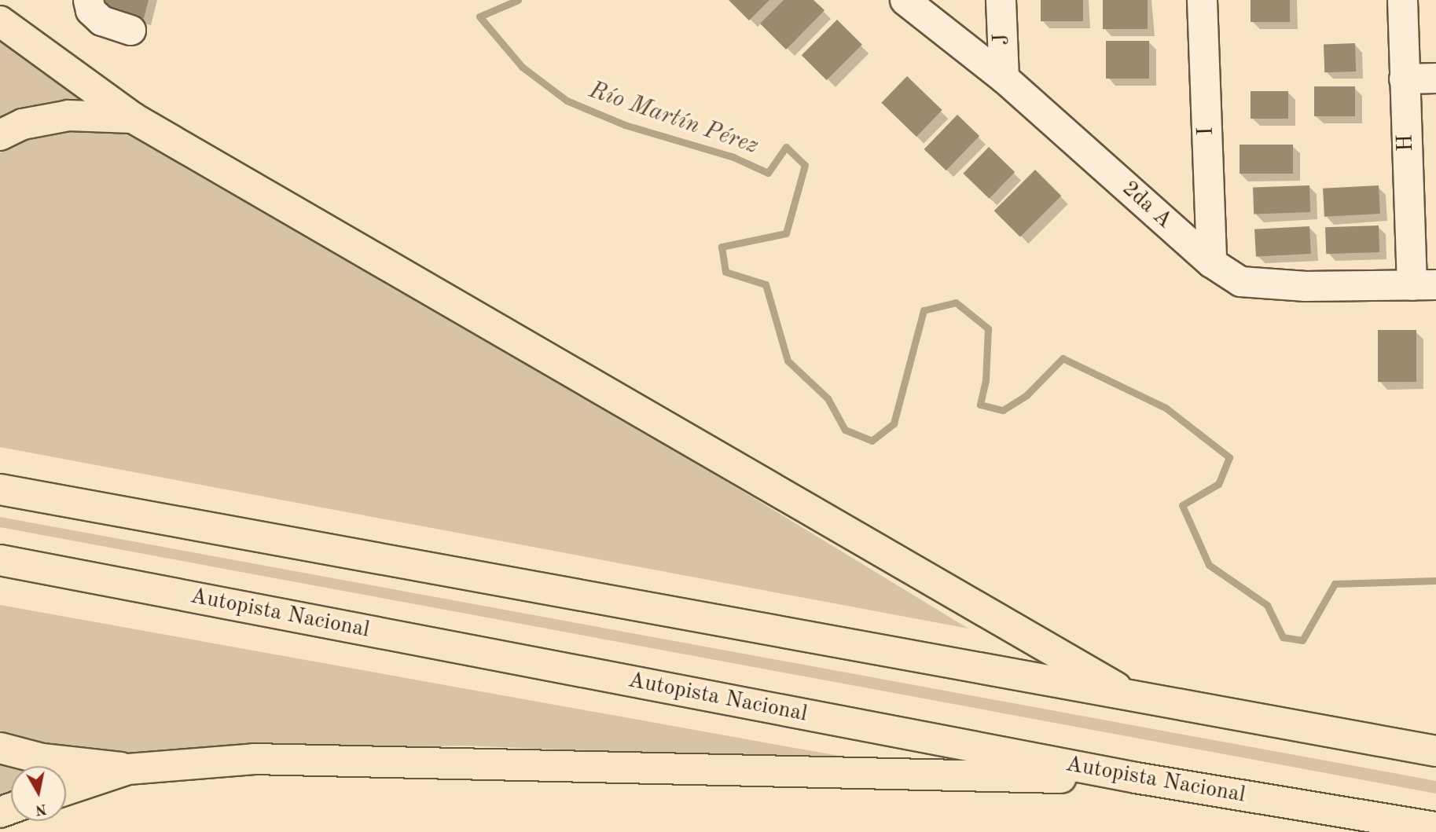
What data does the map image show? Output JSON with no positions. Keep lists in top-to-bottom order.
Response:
{
  "streets": {
    "highway": ["Autopista Nacional"],
    "street": [
      "J",
      "I",
      "H",
      "2da A"
    ]
  },
  "crossings": [
    ["J", "2da A"],
    ["I", "2da A"],
    ["H", "2da A"]
  ],
  "water": ["Río Martín Pérez"],
  "north": "bottom"
}
